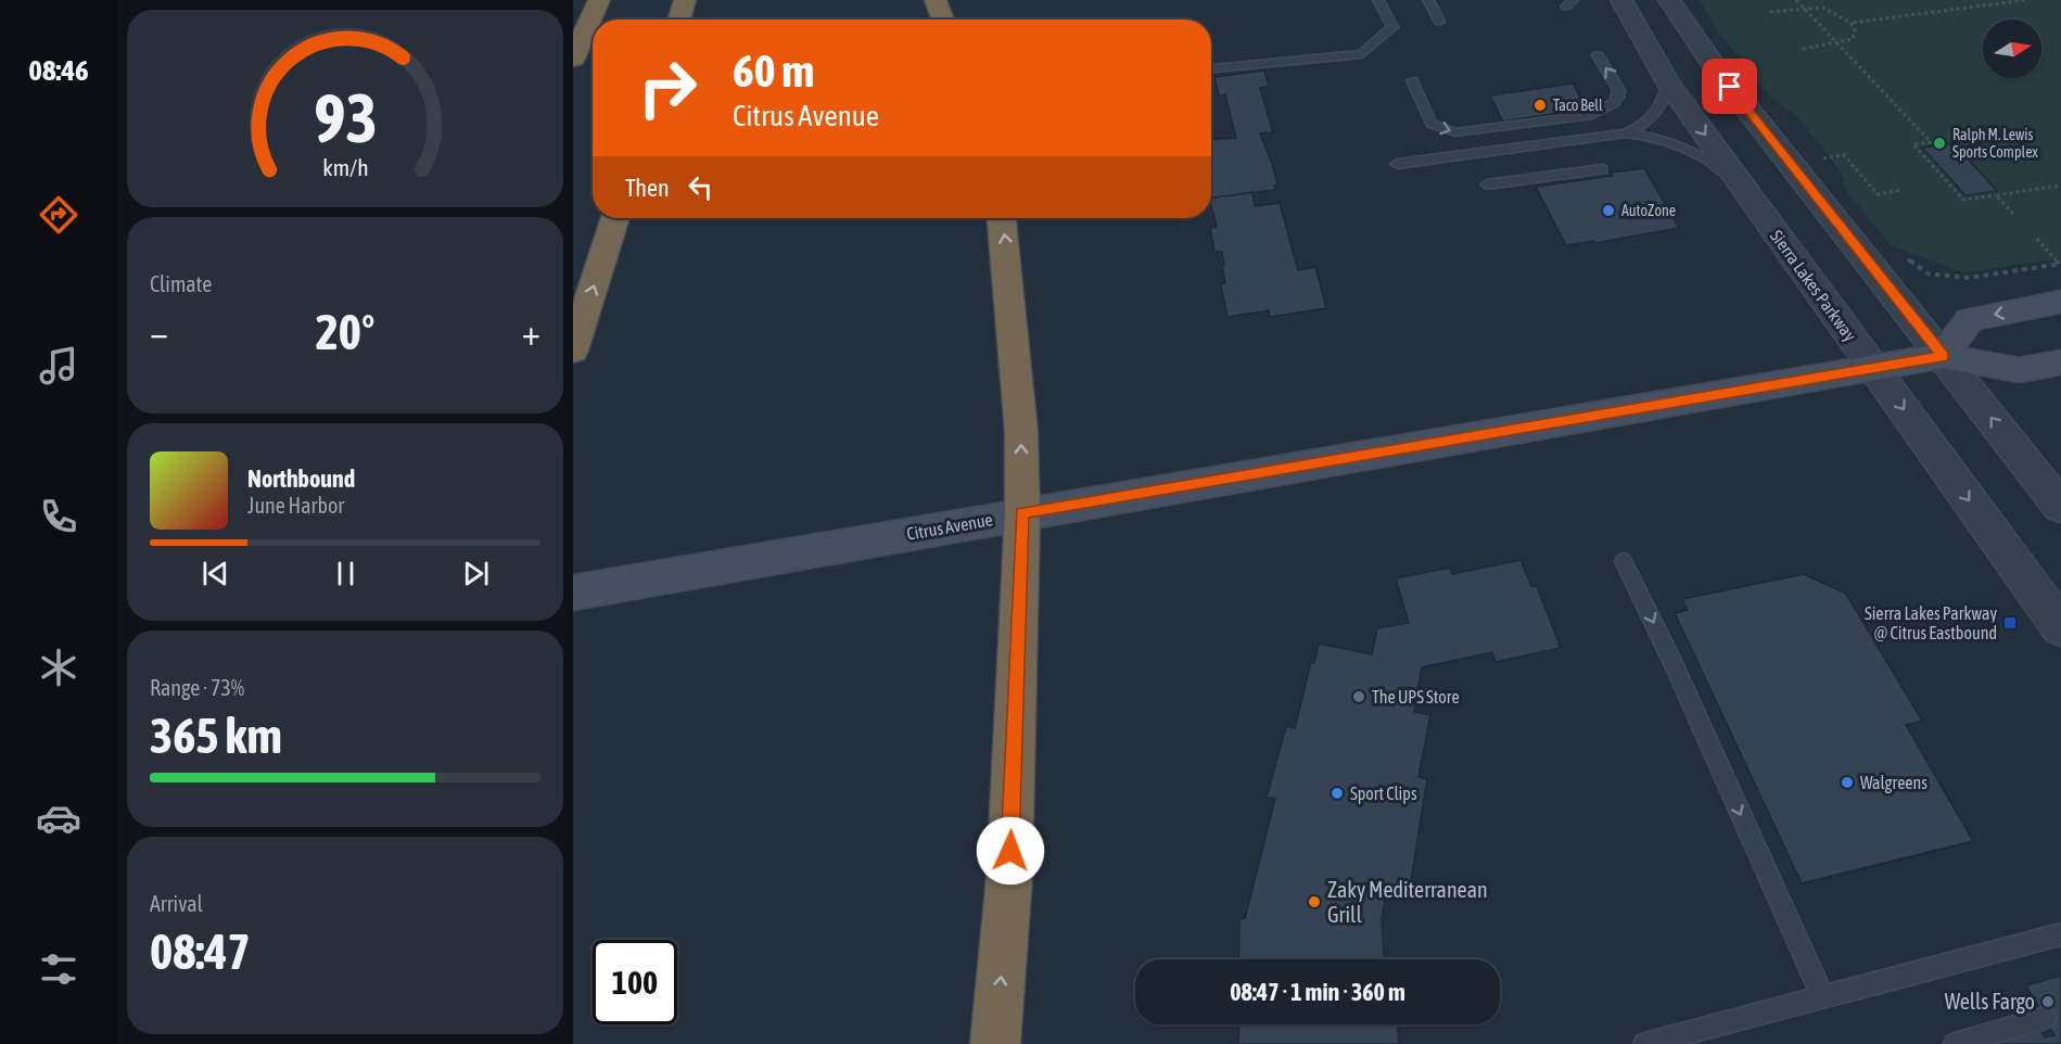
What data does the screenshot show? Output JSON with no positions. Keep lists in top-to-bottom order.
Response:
{
  "streets": {
    "main road": ["Citrus Avenue"],
    "street": ["Sierra Lakes Parkway"]
  },
  "crossings": [
    ["Sierra Lakes Parkway", "Citrus Avenue"]
  ],
  "places": {
    "other": [
      "Taco Bell",
      "Ralph M. Lewis Sports Complex",
      "AutoZone",
      "The UPS Store",
      "Walgreens",
      "Sport Clips",
      "Zaky Mediterranean Grill",
      "Wells Fargo"
    ],
    "transit": ["Sierra Lakes Parkway @ Citrus Eastbound"]
  },
  "north": "right",
  "page": {
    "tabs": "08:46",
    "turn": ["60 m", "Citrus Avenue"],
    "then": "Then",
    "tile": [
      "Climate",
      ["Range · 73%", "365 km"],
      ["Arrival", "08:47"]
    ],
    "heat": ["−", "20°", "+"],
    "song": ["Northbound", "June Harbor"],
    "limit": "100",
    "trip": "08:47 · 1 min · 360 m",
    "gauge": ["93", "km/h"]
  }
}
